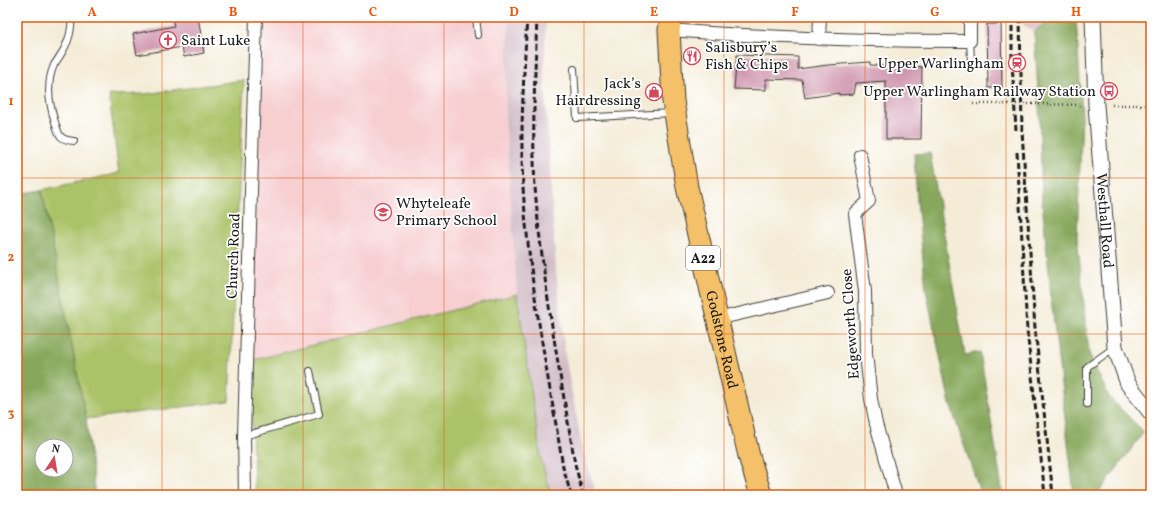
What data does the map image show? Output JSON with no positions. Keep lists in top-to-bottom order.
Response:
{
  "streets": {
    "highway": ["A22", "Godstone Road"],
    "street": ["Westhall Road", "Church Road", "Edgeworth Close"]
  },
  "places": {
    "church": ["Saint Luke"],
    "restaurant": ["Salisbury’s Fish & Chips"],
    "station": ["Upper Warlingham"],
    "bus stop": ["Upper Warlingham Railway Station"],
    "shop": ["Jack’s Hairdressing"],
    "school or university": ["Whyteleafe Primary School"]
  },
  "north": "top",
  "grid": {
    "columns": [
      "A",
      "B",
      "C",
      "D",
      "E",
      "F",
      "G",
      "H"
    ],
    "rows": ["1", "2", "3"]
  }
}
